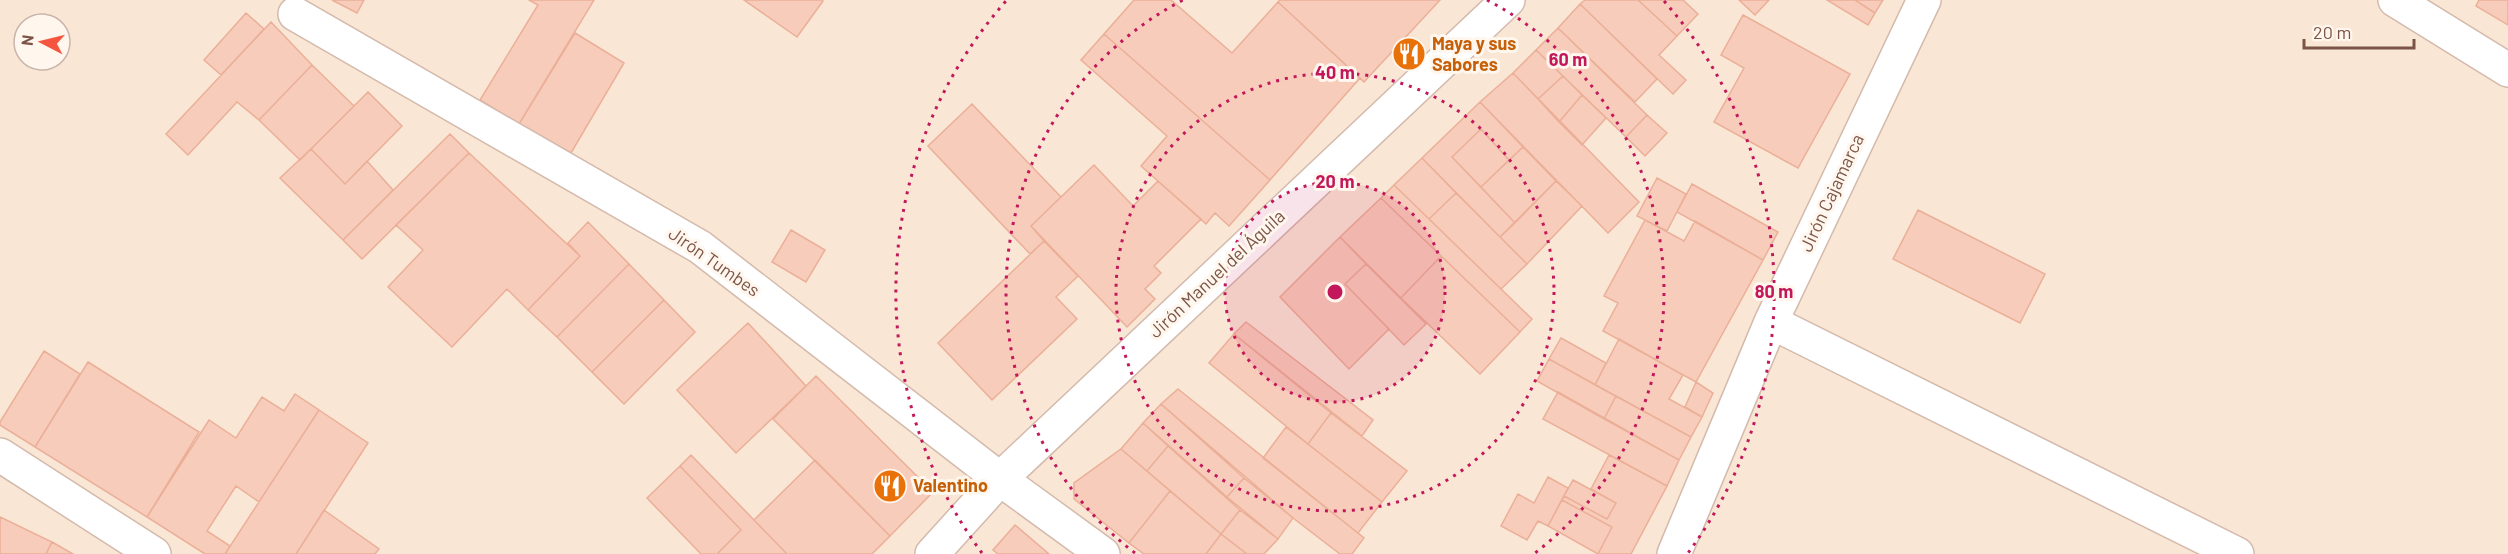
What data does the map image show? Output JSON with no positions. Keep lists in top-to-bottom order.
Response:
{
  "streets": {
    "street": ["Jirón Cajamarca", "Jirón Tumbes", "Jirón Manuel del Águila"]
  },
  "crossings": [
    ["Jirón Tumbes", "Jirón Manuel del Águila"]
  ],
  "places": {
    "restaurant": ["Maya y sus Sabores", "Valentino"]
  },
  "scale_bar": "20 m",
  "north": "left",
  "rings": [
    "60 m",
    "40 m",
    "20 m",
    "80 m"
  ]
}
